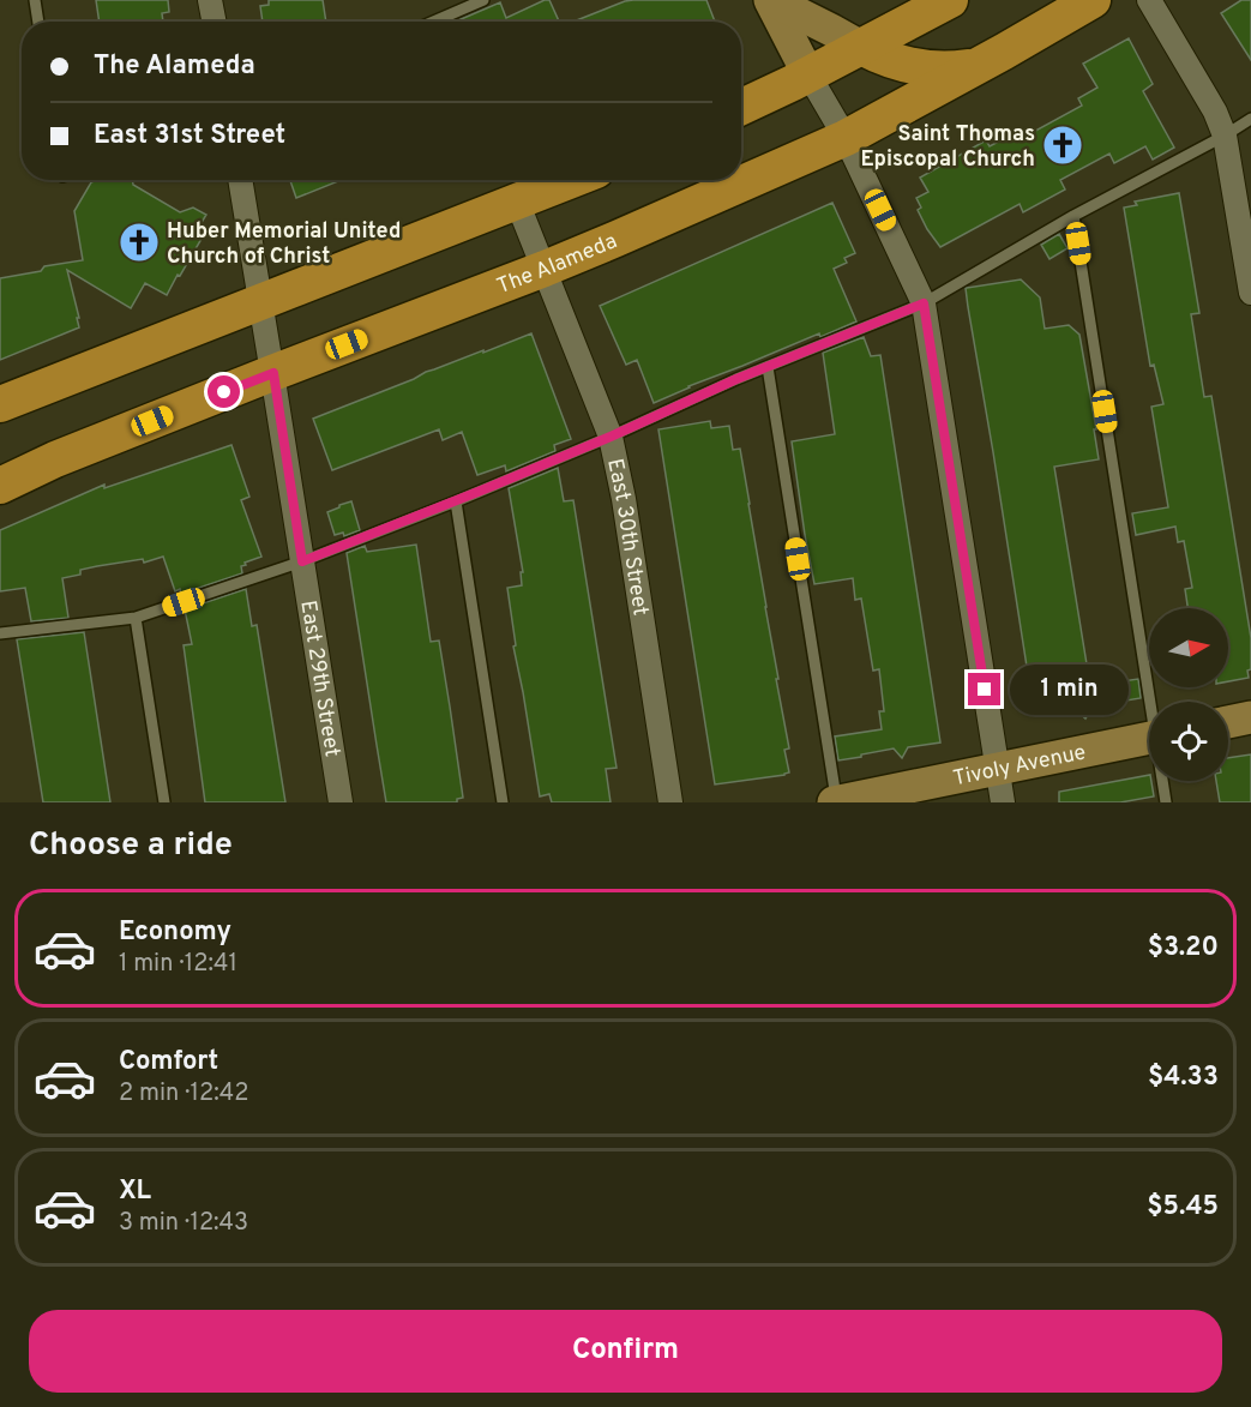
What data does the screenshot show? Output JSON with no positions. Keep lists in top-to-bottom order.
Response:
{
  "streets": {
    "main road": ["The Alameda"],
    "street": ["East 30th Street", "East 29th Street", "Tivoly Avenue"]
  },
  "crossings": [
    ["The Alameda", "East 30th Street"],
    ["The Alameda", "East 29th Street"]
  ],
  "places": {
    "church": ["Saint Thomas Episcopal Church", "Huber Memorial United Church of Christ"]
  },
  "north": "right",
  "page": {
    "banner": ["The Alameda", "East 31st Street"],
    "bubble": "1 min",
    "heading": "Choose a ride",
    "list": [
      {
        "name": "Economy",
        "note": "1 min · 12:41",
        "value": "$3.20"
      },
      {
        "name": "Comfort",
        "note": "2 min · 12:42",
        "value": "$4.33"
      },
      {
        "name": "XL",
        "note": "3 min · 12:43",
        "value": "$5.45"
      }
    ],
    "buttons": "Confirm"
  }
}
